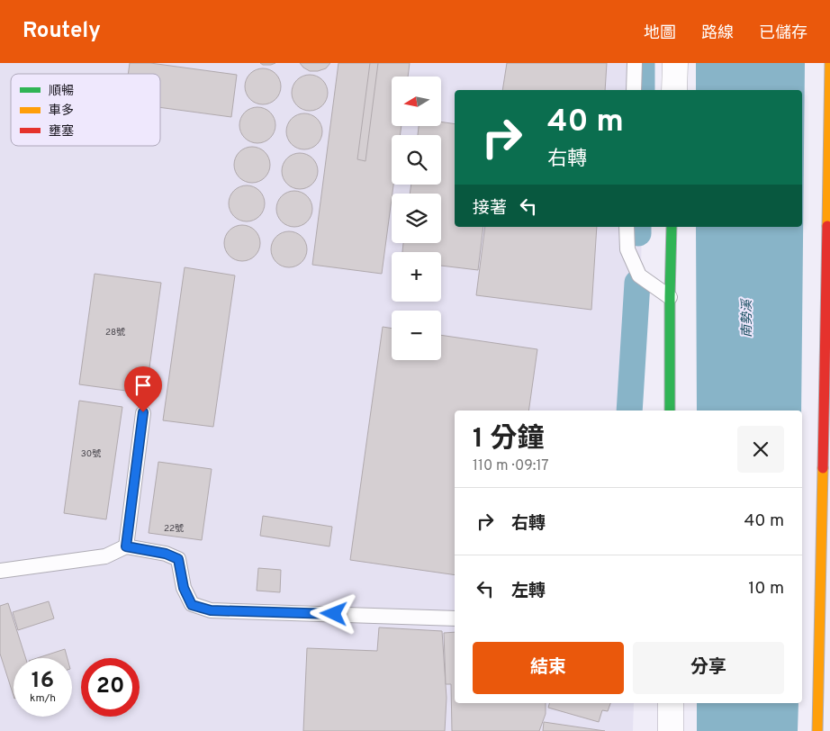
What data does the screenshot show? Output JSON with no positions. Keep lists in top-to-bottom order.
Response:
{
  "water": ["南勢溪"],
  "house_numbers": ["28號", "30號", "22號"],
  "legend": ["順暢", "車多", "壅塞"],
  "north": "left",
  "page": {
    "header": "Routely",
    "nav": ["地圖", "路線", "已儲存"],
    "map_buttons": ["+", "−"],
    "turn": ["40 m", "右轉"],
    "then": "接著",
    "heading": ["1 分鐘", "110 m · 09:17"],
    "list": [
      {
        "name": "右轉",
        "value": "40 m"
      },
      {
        "name": "左轉",
        "value": "10 m"
      }
    ],
    "buttons": ["結束", "分享"],
    "speed": "16 km/h",
    "limit": "20"
  }
}
